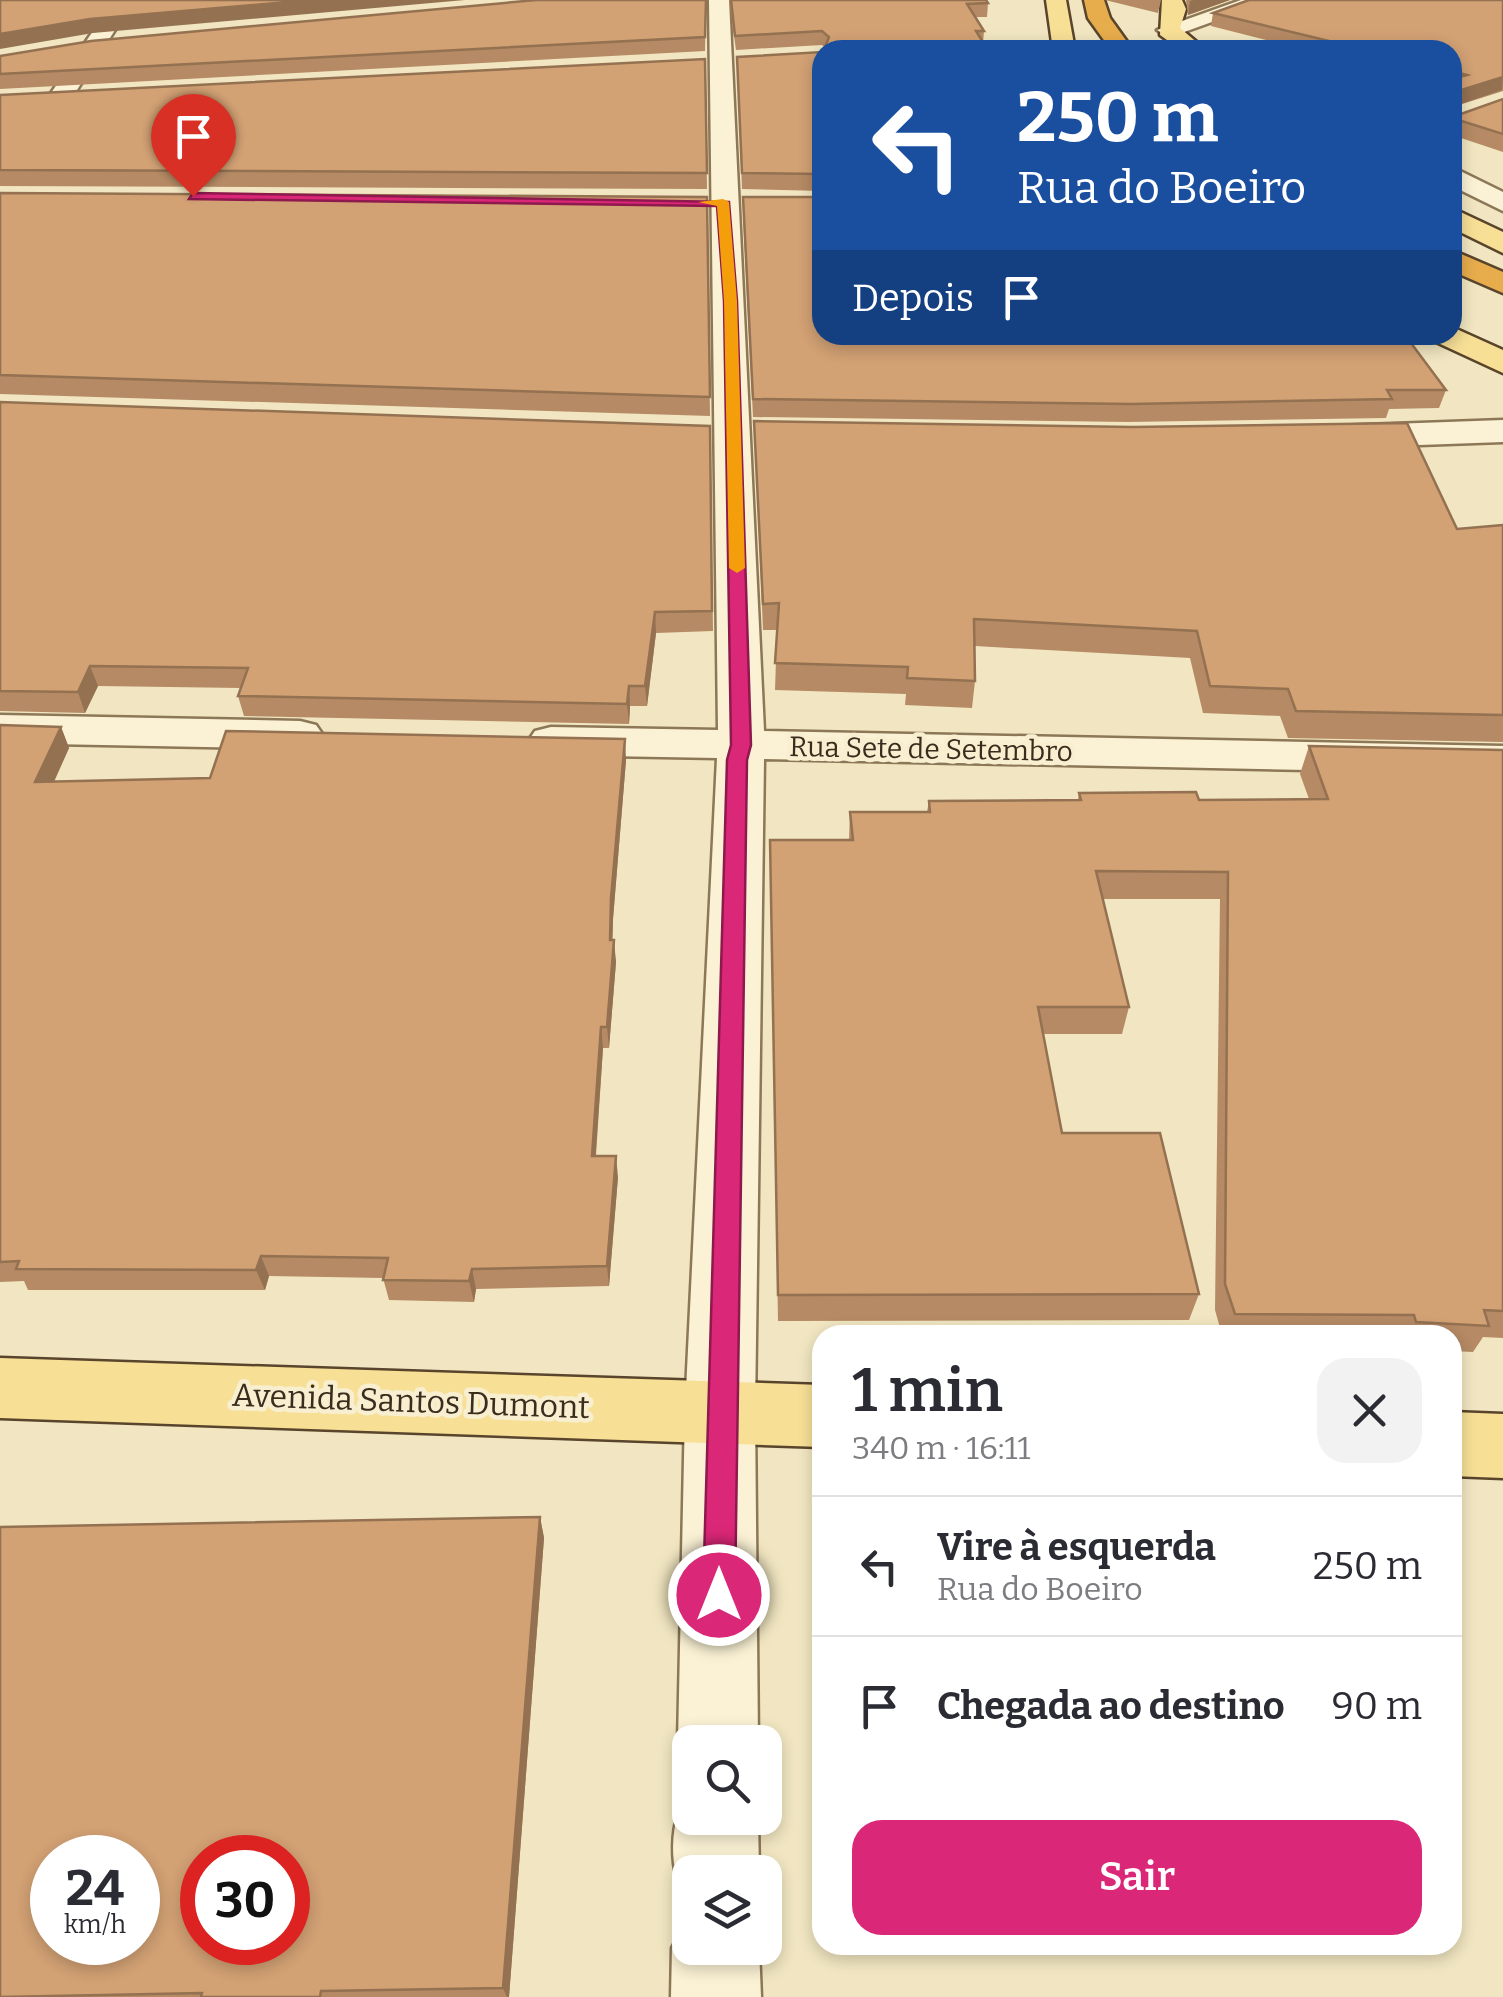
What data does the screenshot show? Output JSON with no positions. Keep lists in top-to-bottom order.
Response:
{
  "streets": {
    "main road": ["Avenida Santos Dumont"],
    "street": ["Rua Sete de Setembro"]
  },
  "page": {
    "turn": ["250 m", "Rua do Boeiro"],
    "then": "Depois",
    "heading": ["1 min", "340 m · 16:11"],
    "list": [
      {
        "name": "Vire à esquerda",
        "note": "Rua do Boeiro",
        "value": "250 m"
      },
      {
        "name": "Chegada ao destino",
        "value": "90 m"
      }
    ],
    "buttons": "Sair",
    "speed": "24 km/h",
    "limit": "30"
  }
}
